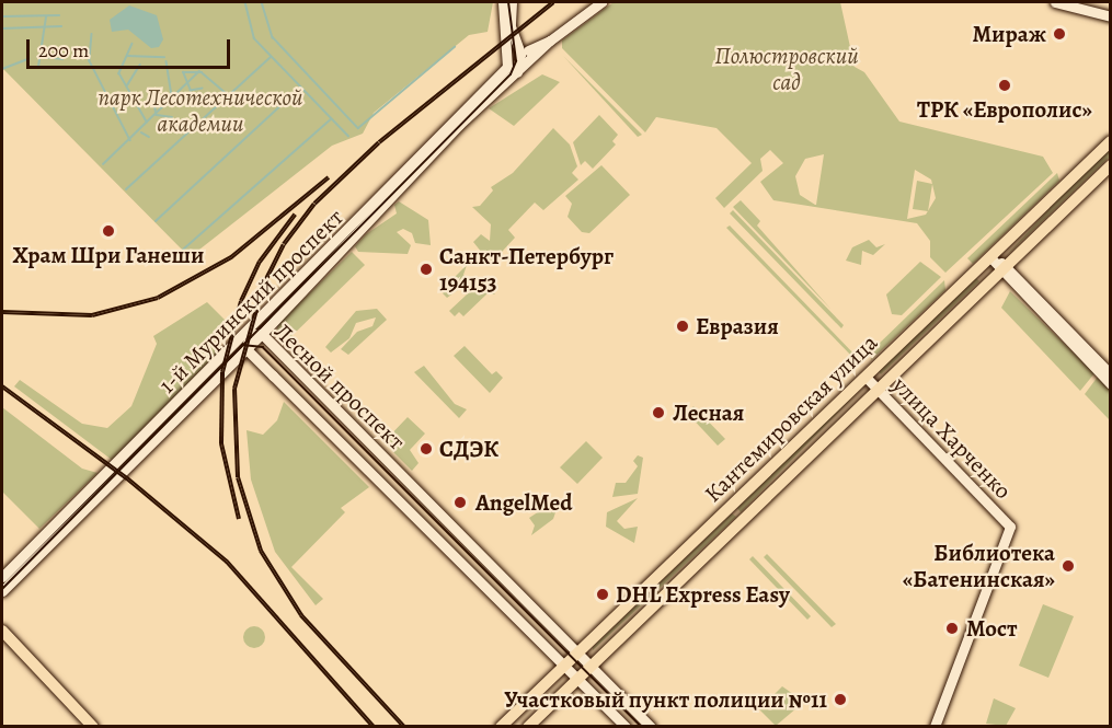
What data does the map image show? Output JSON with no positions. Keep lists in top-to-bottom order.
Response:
{
  "streets": {
    "main road": [
      "1-й Муринский проспект",
      "Лесной проспект",
      "Кантемировская улица",
      "улица Харченко"
    ]
  },
  "crossings": [
    ["1-й Муринский проспект", "Лесной проспект"],
    ["Лесной проспект", "Кантемировская улица"],
    ["Кантемировская улица", "улица Харченко"]
  ],
  "parks": ["Полюстровский сад", "парк Лесотехнической академии"],
  "places": [
    "Мираж",
    "ТРК «Европолис»",
    "Храм Шри Ганеши",
    "Санкт-Петербург 194153",
    "Евразия",
    "Лесная",
    "СДЭК",
    "AngelMed",
    "Библиотека «Батенинская»",
    "DHL Express Easy",
    "Мост",
    "Участковый пункт полиции №11"
  ],
  "scale_bar": "200 m"
}
